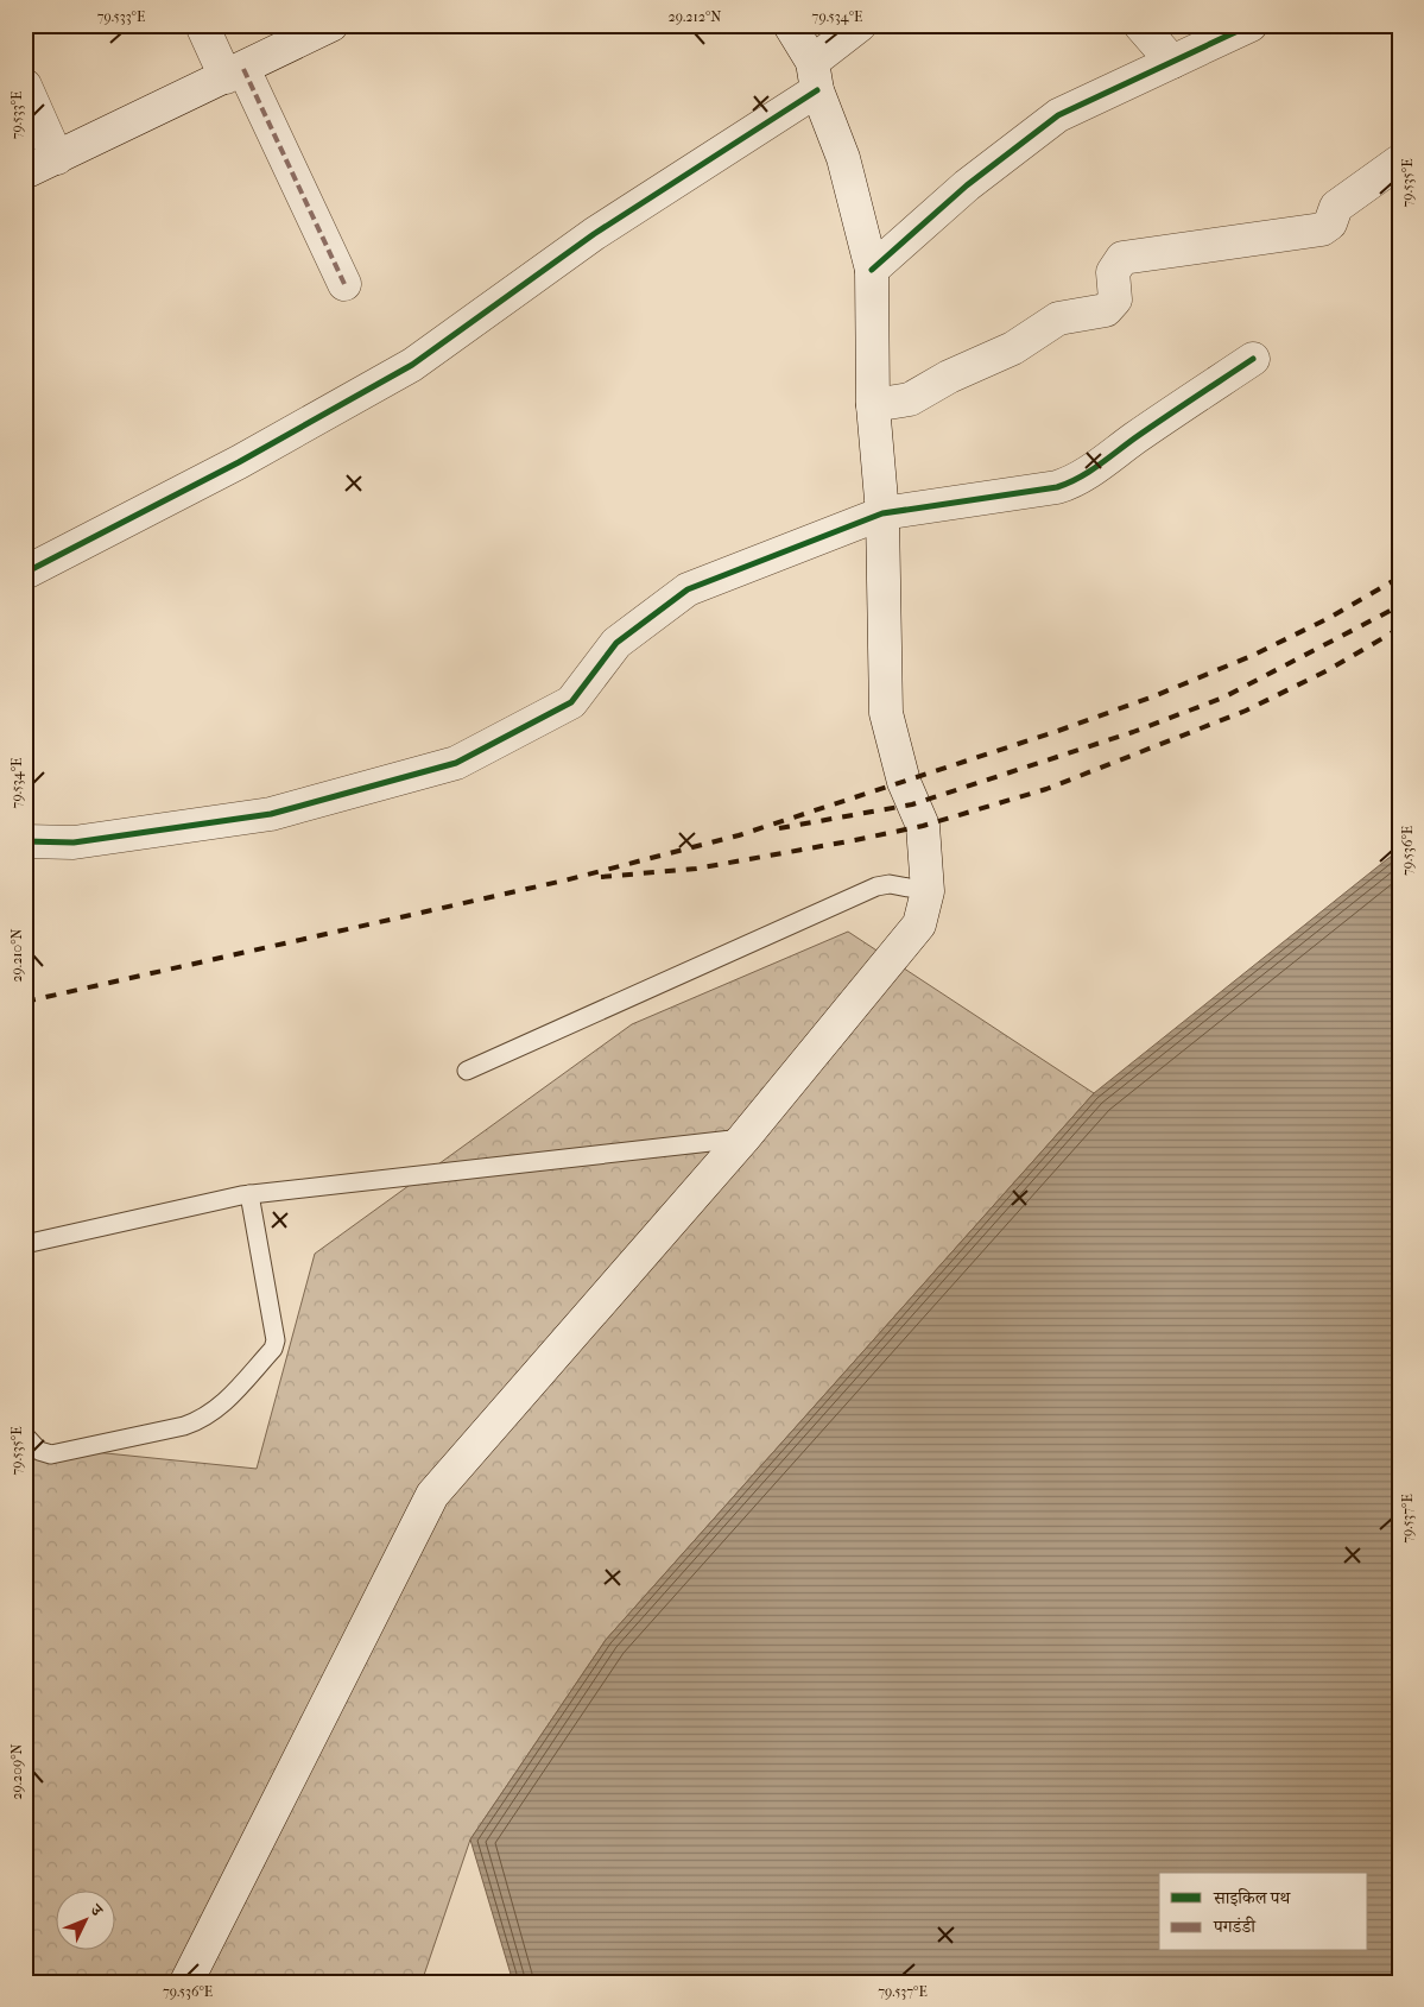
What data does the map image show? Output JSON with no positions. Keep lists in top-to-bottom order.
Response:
{
  "legend": ["साइकिल पथ", "पगडंडी"],
  "north": "top right",
  "coordinates": [
    "79.533°E",
    "29.212°N",
    "79.534°E",
    "79.535°E",
    "79.536°E",
    "29.210°N",
    "79.537°E",
    "29.209°N"
  ]
}
